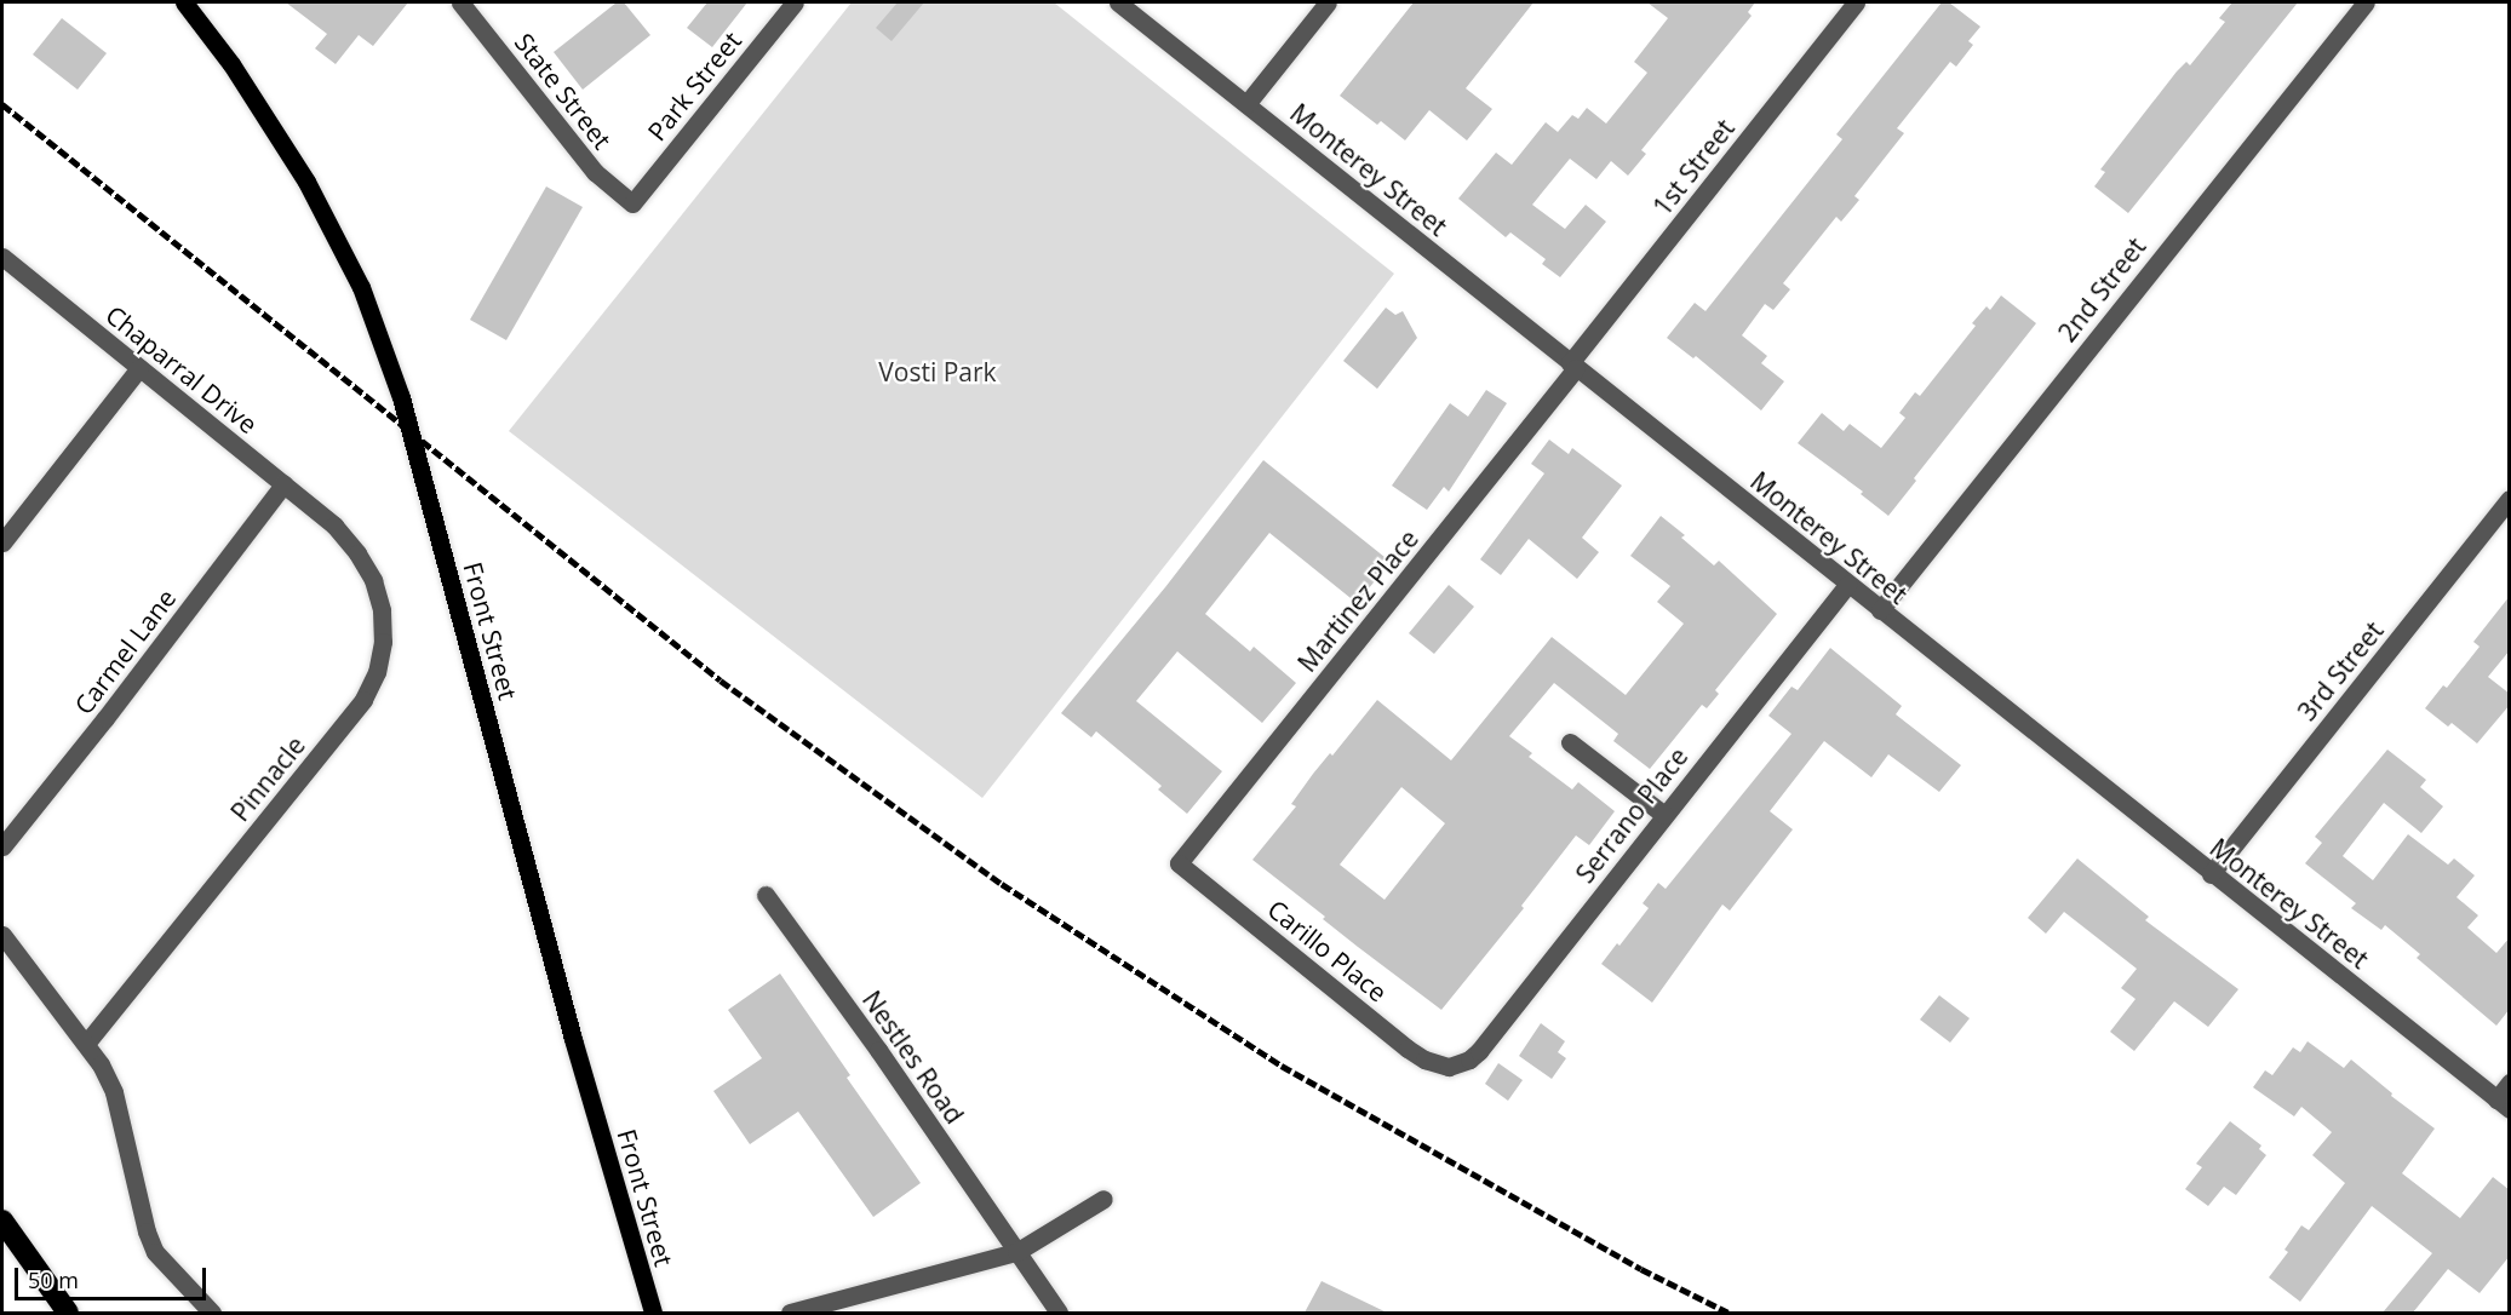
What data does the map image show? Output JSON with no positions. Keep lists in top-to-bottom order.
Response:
{
  "streets": {
    "main road": ["Front Street"],
    "street": [
      "Park Street",
      "State Street",
      "1st Street",
      "Monterey Street",
      "2nd Street",
      "Chaparral Drive",
      "Martinez Place",
      "Carmel Lane",
      "3rd Street",
      "Pinnacle",
      "Serrano Place",
      "Carillo Place",
      "Nestles Road"
    ]
  },
  "crossings": [
    ["Park Street", "State Street"],
    ["1st Street", "Monterey Street"],
    ["1st Street", "Martinez Place"],
    ["Monterey Street", "2nd Street"],
    ["Monterey Street", "Martinez Place"],
    ["Monterey Street", "3rd Street"],
    ["Monterey Street", "Serrano Place"],
    ["Chaparral Drive", "Carmel Lane"],
    ["Chaparral Drive", "Pinnacle"],
    ["Martinez Place", "Carillo Place"],
    ["Serrano Place", "Carillo Place"]
  ],
  "parks": ["Vosti Park"],
  "scale_bar": "50 m"
}
